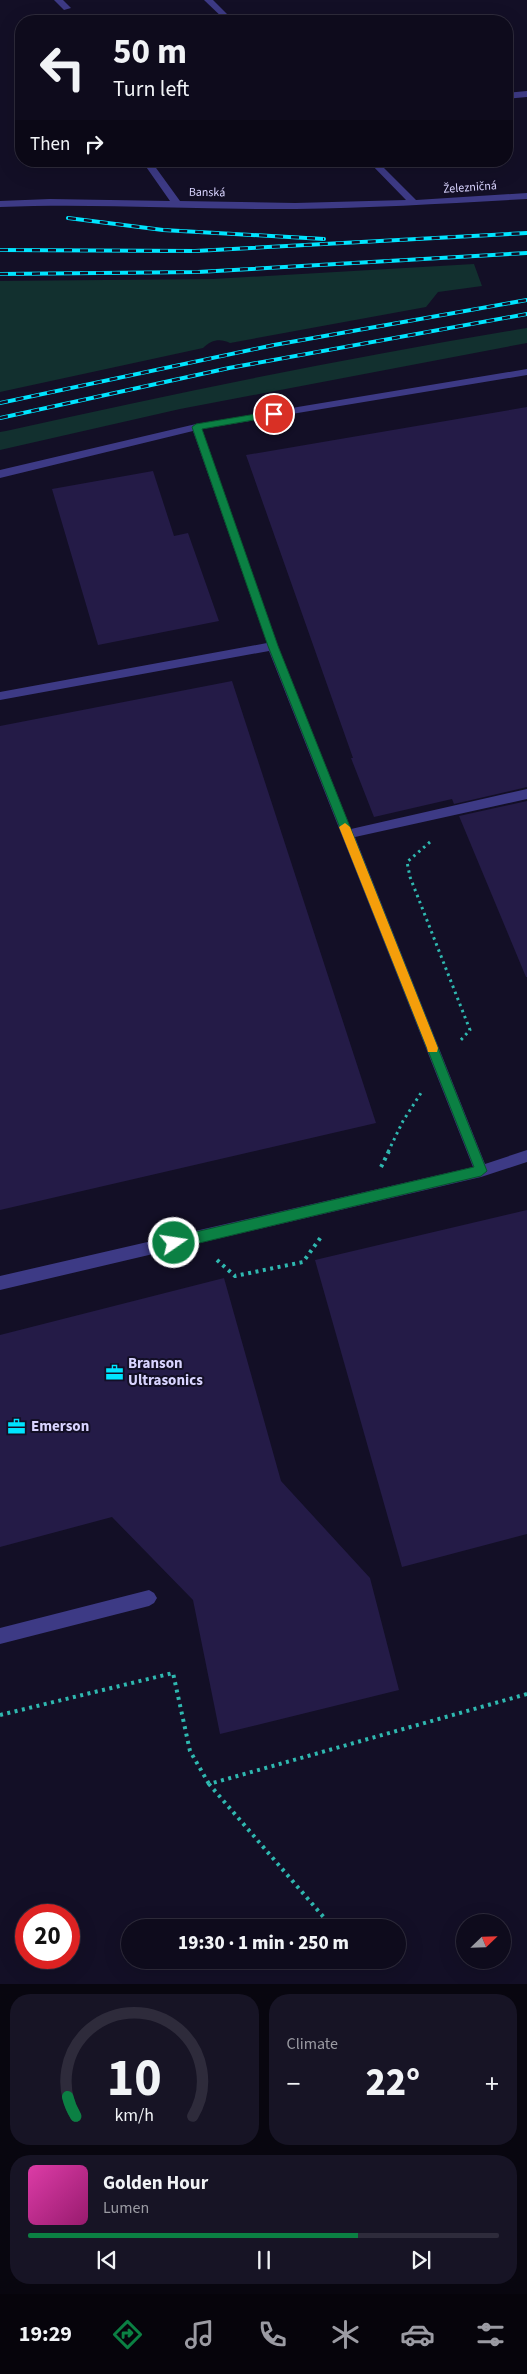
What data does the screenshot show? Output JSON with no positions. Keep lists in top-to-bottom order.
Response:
{
  "streets": {
    "street": ["Železničná", "Banská"]
  },
  "crossings": [
    ["Železničná", "Banská"]
  ],
  "places": {
    "office": ["Branson Ultrasonics", "Emerson"]
  },
  "north": "top right",
  "page": {
    "turn": ["50 m", "Turn left"],
    "then": "Then",
    "limit": "20",
    "trip": "19:30 · 1 min · 250 m",
    "tile": "Climate",
    "heat": ["−", "22°", "+"],
    "song": ["Golden Hour", "Lumen"],
    "tabs": "19:29",
    "gauge": ["10", "km/h"]
  }
}
